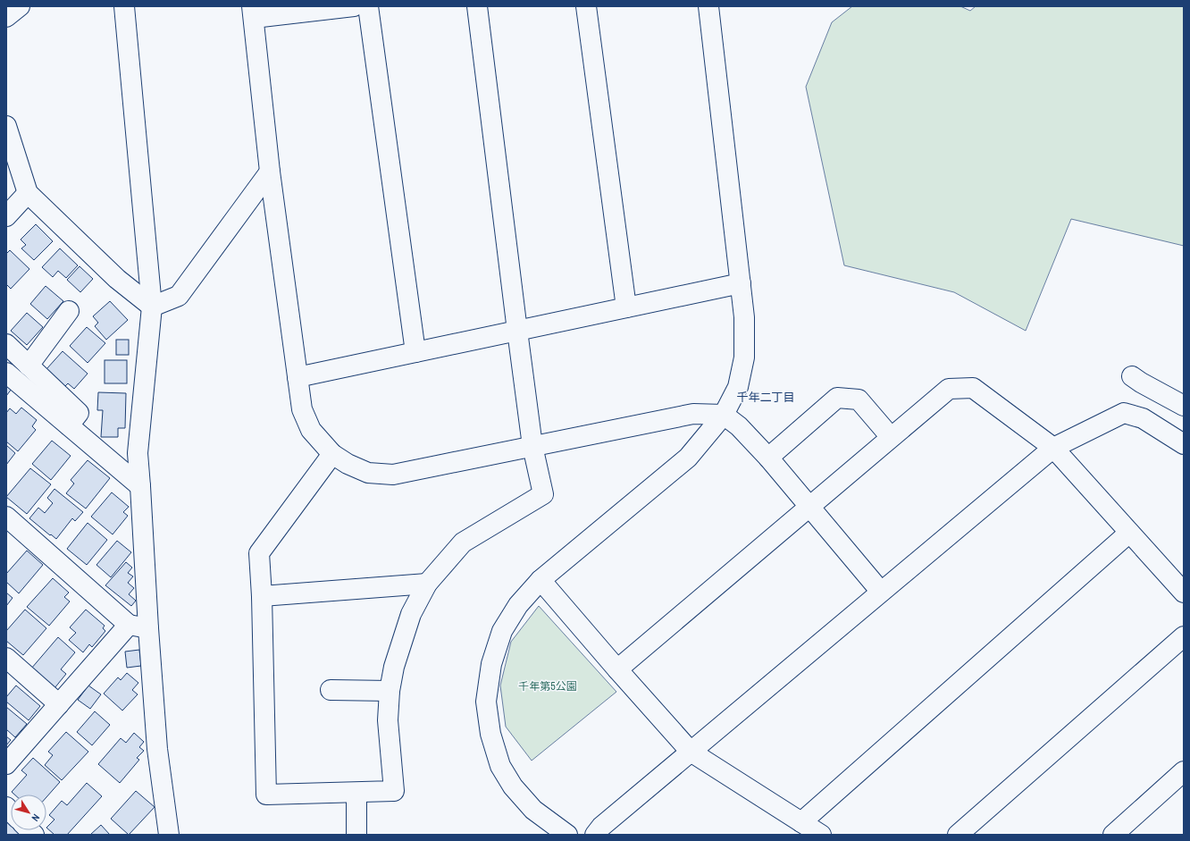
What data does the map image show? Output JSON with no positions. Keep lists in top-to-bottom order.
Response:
{
  "districts": ["千年二丁目"],
  "parks": ["千年第5公園"],
  "north": "bottom right"
}
